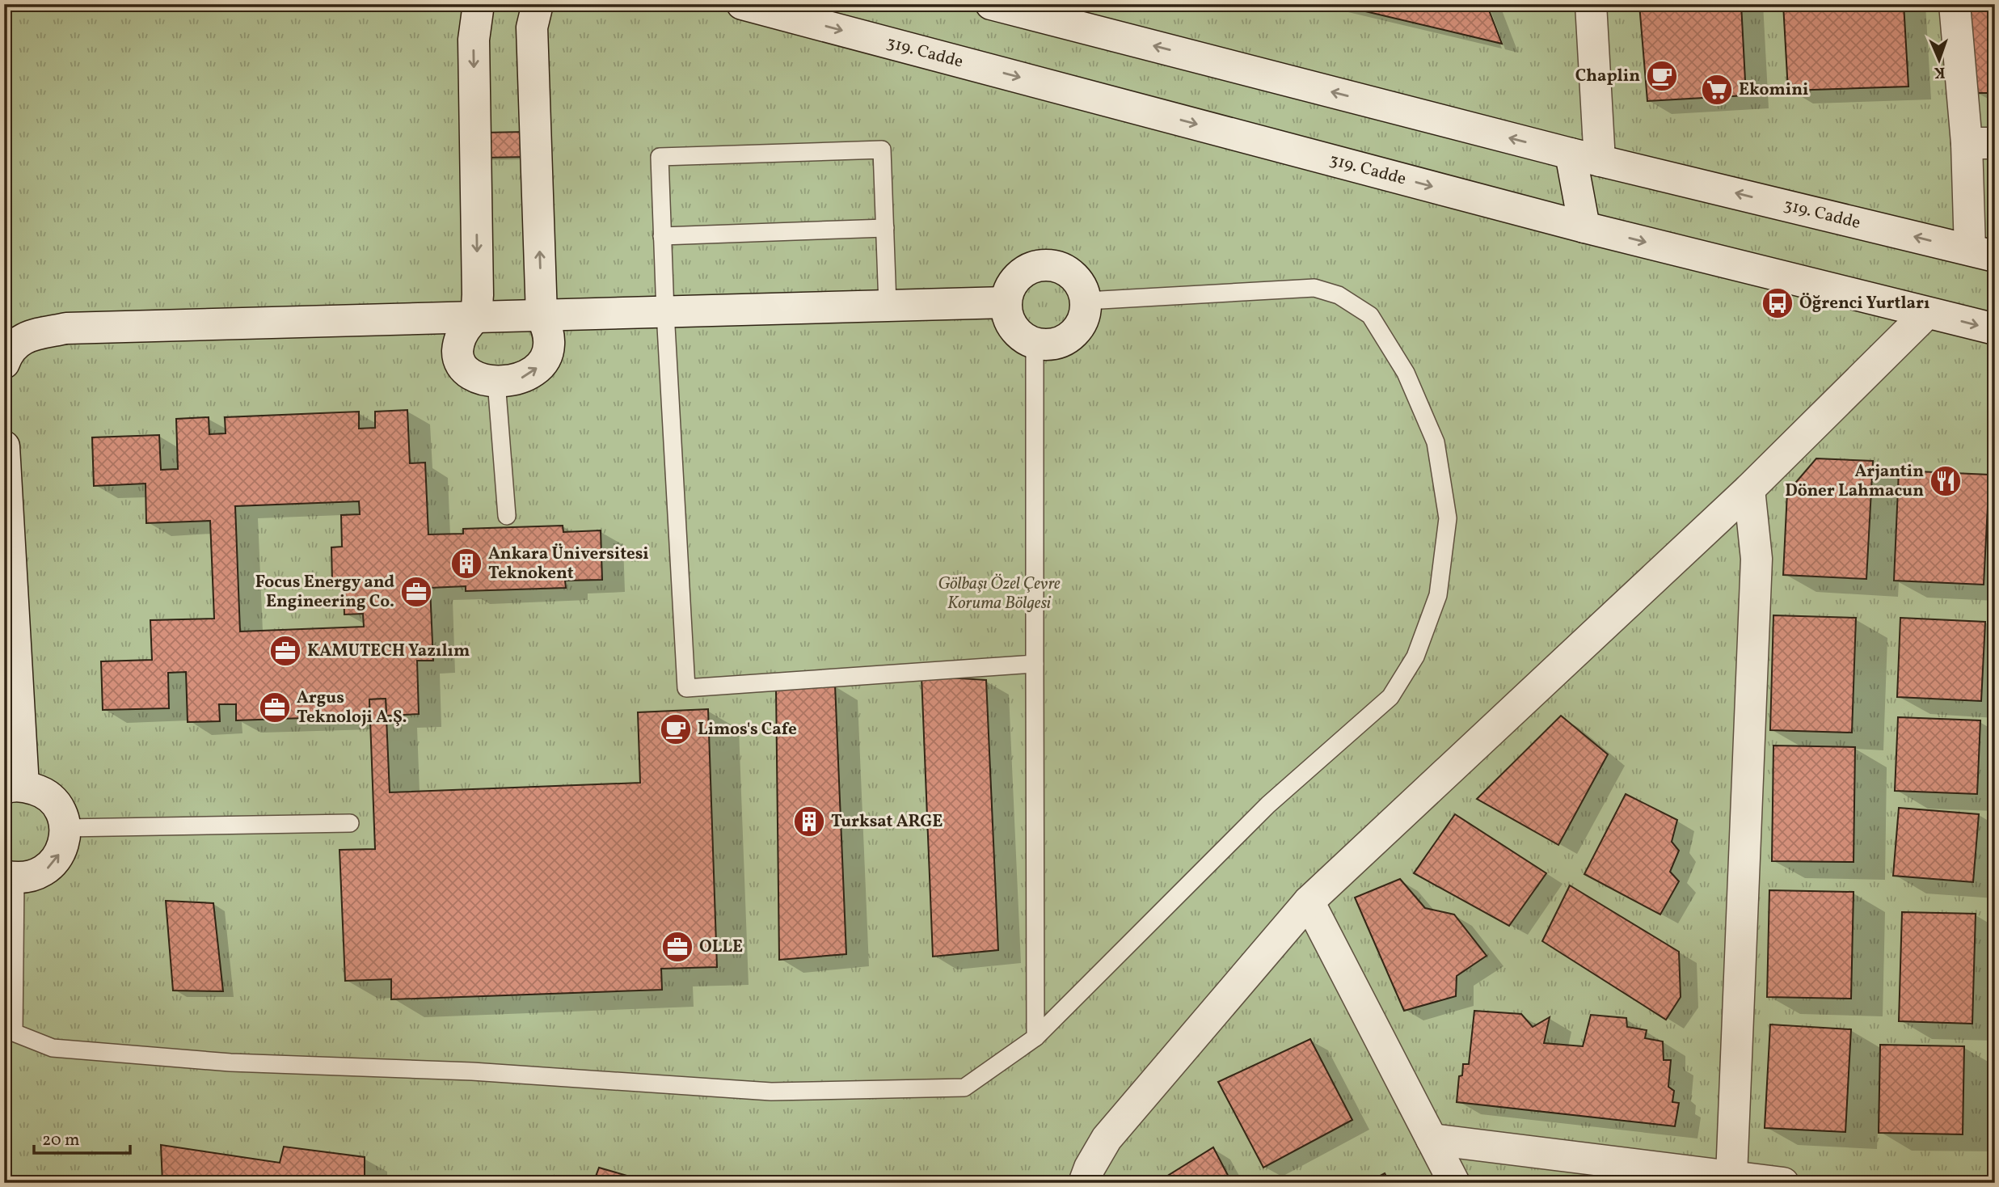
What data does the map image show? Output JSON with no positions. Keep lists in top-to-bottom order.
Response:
{
  "streets": {
    "street": ["319. Cadde"]
  },
  "parks": ["Gölbaşı Özel Çevre Koruma Bölgesi"],
  "places": {
    "cafe": ["Chaplin", "Limos's Cafe"],
    "supermarket": ["Ekomini"],
    "bus stop": ["Öğrenci Yurtları"],
    "restaurant": ["Arjantin Döner Lahmacun"],
    "building": ["Ankara Üniversitesi Teknokent", "Turksat ARGE"],
    "office": [
      "Focus Energy and Engineering Co.",
      "KAMUTECH Yazılım",
      "Argus Teknoloji A.Ş.",
      "OLLE"
    ]
  },
  "scale_bar": "20 m",
  "north": "bottom"
}
